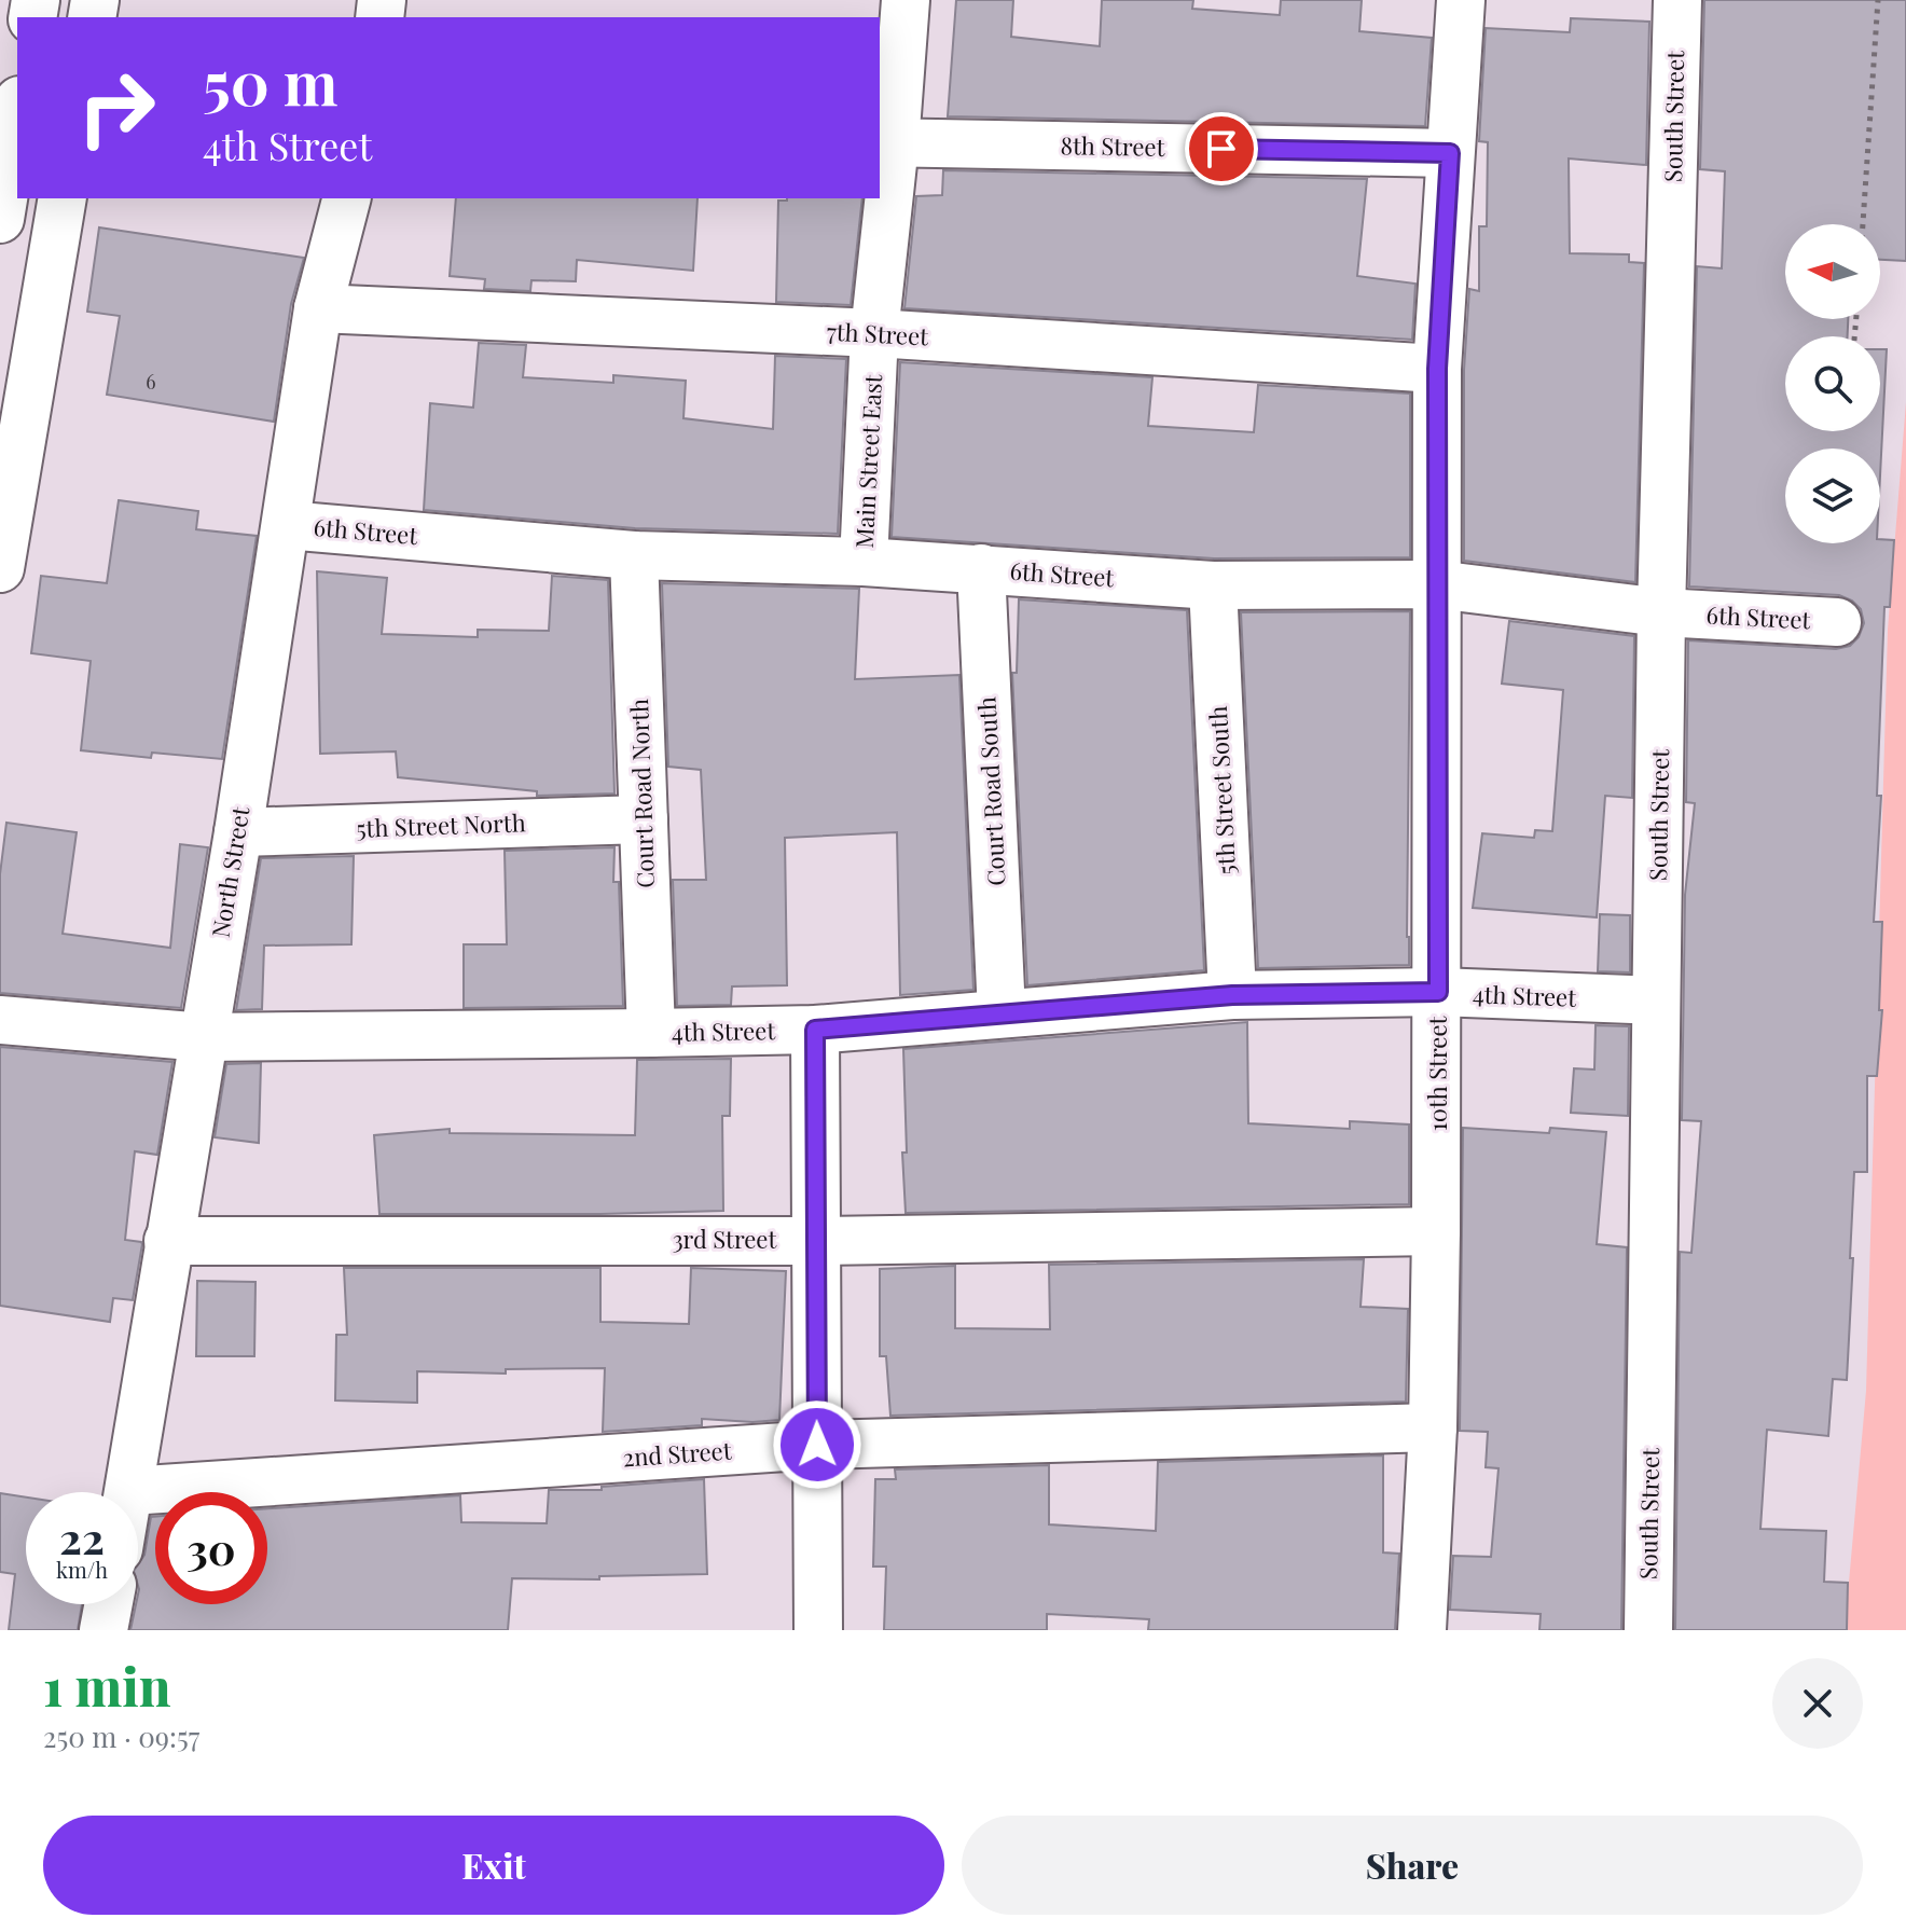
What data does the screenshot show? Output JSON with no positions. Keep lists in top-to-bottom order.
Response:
{
  "streets": {
    "street": [
      "South Street",
      "8th Street",
      "7th Street",
      "Main Street East",
      "6th Street",
      "5th Street South",
      "Court Road South",
      "Court Road North",
      "5th Street North",
      "North Street",
      "4th Street",
      "10th Street",
      "3rd Street",
      "2nd Street"
    ]
  },
  "crossings": [
    ["South Street", "6th Street"],
    ["South Street", "4th Street"],
    ["8th Street", "Main Street East"],
    ["8th Street", "10th Street"],
    ["7th Street", "Main Street East"],
    ["7th Street", "North Street"],
    ["7th Street", "10th Street"],
    ["Main Street East", "6th Street"],
    ["6th Street", "5th Street South"],
    ["6th Street", "Court Road South"],
    ["6th Street", "Court Road North"],
    ["6th Street", "North Street"],
    ["6th Street", "10th Street"],
    ["5th Street South", "4th Street"],
    ["Court Road South", "4th Street"],
    ["Court Road North", "5th Street North"],
    ["Court Road North", "4th Street"],
    ["5th Street North", "North Street"],
    ["North Street", "4th Street"],
    ["North Street", "3rd Street"],
    ["North Street", "2nd Street"],
    ["4th Street", "10th Street"],
    ["10th Street", "3rd Street"],
    ["10th Street", "2nd Street"]
  ],
  "house_numbers": ["6"],
  "north": "left",
  "page": {
    "turn": ["50 m", "4th Street"],
    "speed": "22 km/h",
    "limit": "30",
    "heading": ["1 min", "250 m · 09:57"],
    "buttons": ["Exit", "Share"]
  }
}
